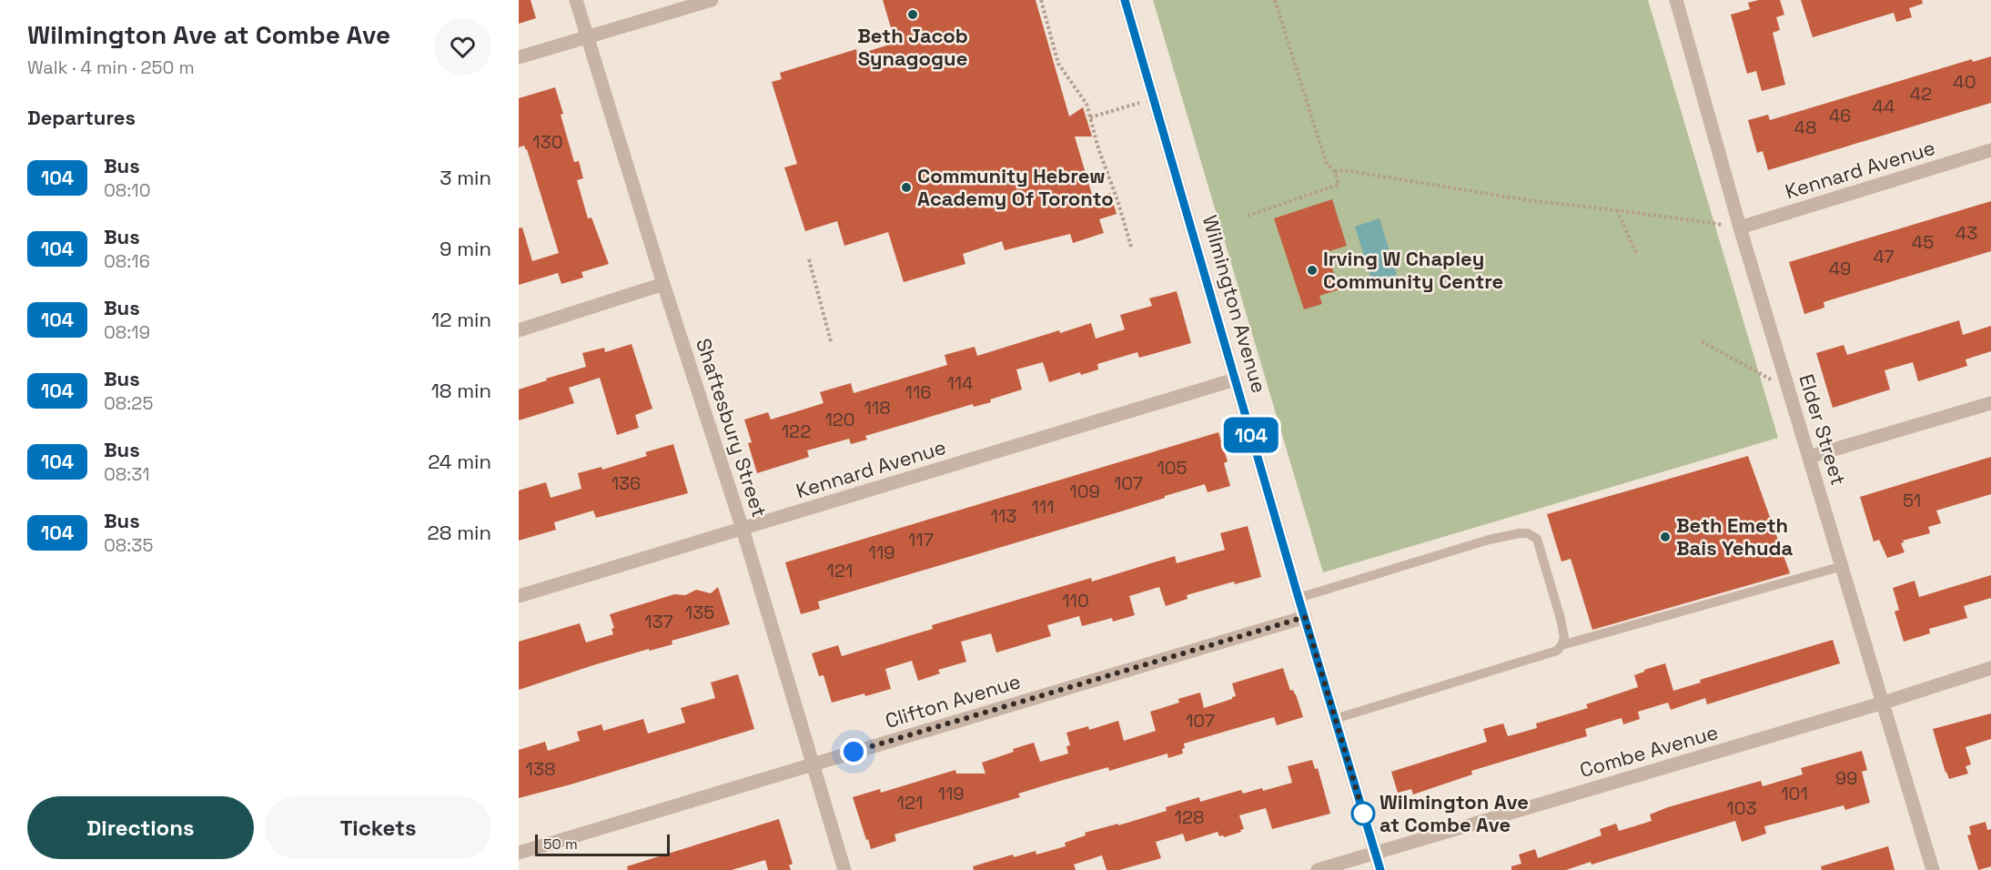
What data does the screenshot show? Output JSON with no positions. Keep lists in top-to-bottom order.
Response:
{
  "streets": {
    "street": [
      "Kennard Avenue",
      "Wilmington Avenue",
      "Shaftesbury Street",
      "Elder Street",
      "Clifton Avenue",
      "Combe Avenue"
    ]
  },
  "crossings": [
    ["Kennard Avenue", "Wilmington Avenue"],
    ["Kennard Avenue", "Shaftesbury Street"],
    ["Kennard Avenue", "Elder Street"],
    ["Wilmington Avenue", "Clifton Avenue"],
    ["Wilmington Avenue", "Combe Avenue"],
    ["Shaftesbury Street", "Clifton Avenue"],
    ["Elder Street", "Combe Avenue"]
  ],
  "places": [
    "Beth Jacob Synagogue",
    "Community Hebrew Academy Of Toronto",
    "Irving W Chapley Community Centre",
    "Beth Emeth Bais Yehuda",
    "Wilmington Ave at Combe Ave"
  ],
  "lines": ["bus line 104"],
  "house_numbers": [
    "40",
    "42",
    "44",
    "46",
    "48",
    "130",
    "43",
    "45",
    "47",
    "49",
    "114",
    "116",
    "118",
    "120",
    "122",
    "105",
    "136",
    "107",
    "109",
    "51",
    "111",
    "113",
    "117",
    "119",
    "121",
    "110",
    "135",
    "137",
    "107",
    "138",
    "99",
    "119",
    "101",
    "121",
    "103",
    "128"
  ],
  "scale_bar": "50 m",
  "page": {
    "heading": [
      ["Wilmington Ave at Combe Ave", "Walk · 4 min · 250 m"],
      "Departures"
    ],
    "on_map": "104",
    "list": [
      {
        "mark": "104",
        "name": "Bus",
        "note": "08:10",
        "value": "3 min"
      },
      {
        "mark": "104",
        "name": "Bus",
        "note": "08:16",
        "value": "9 min"
      },
      {
        "mark": "104",
        "name": "Bus",
        "note": "08:19",
        "value": "12 min"
      },
      {
        "mark": "104",
        "name": "Bus",
        "note": "08:25",
        "value": "18 min"
      },
      {
        "mark": "104",
        "name": "Bus",
        "note": "08:31",
        "value": "24 min"
      },
      {
        "mark": "104",
        "name": "Bus",
        "note": "08:35",
        "value": "28 min"
      }
    ],
    "buttons": ["Directions", "Tickets"],
    "scale": "50 m"
  }
}
